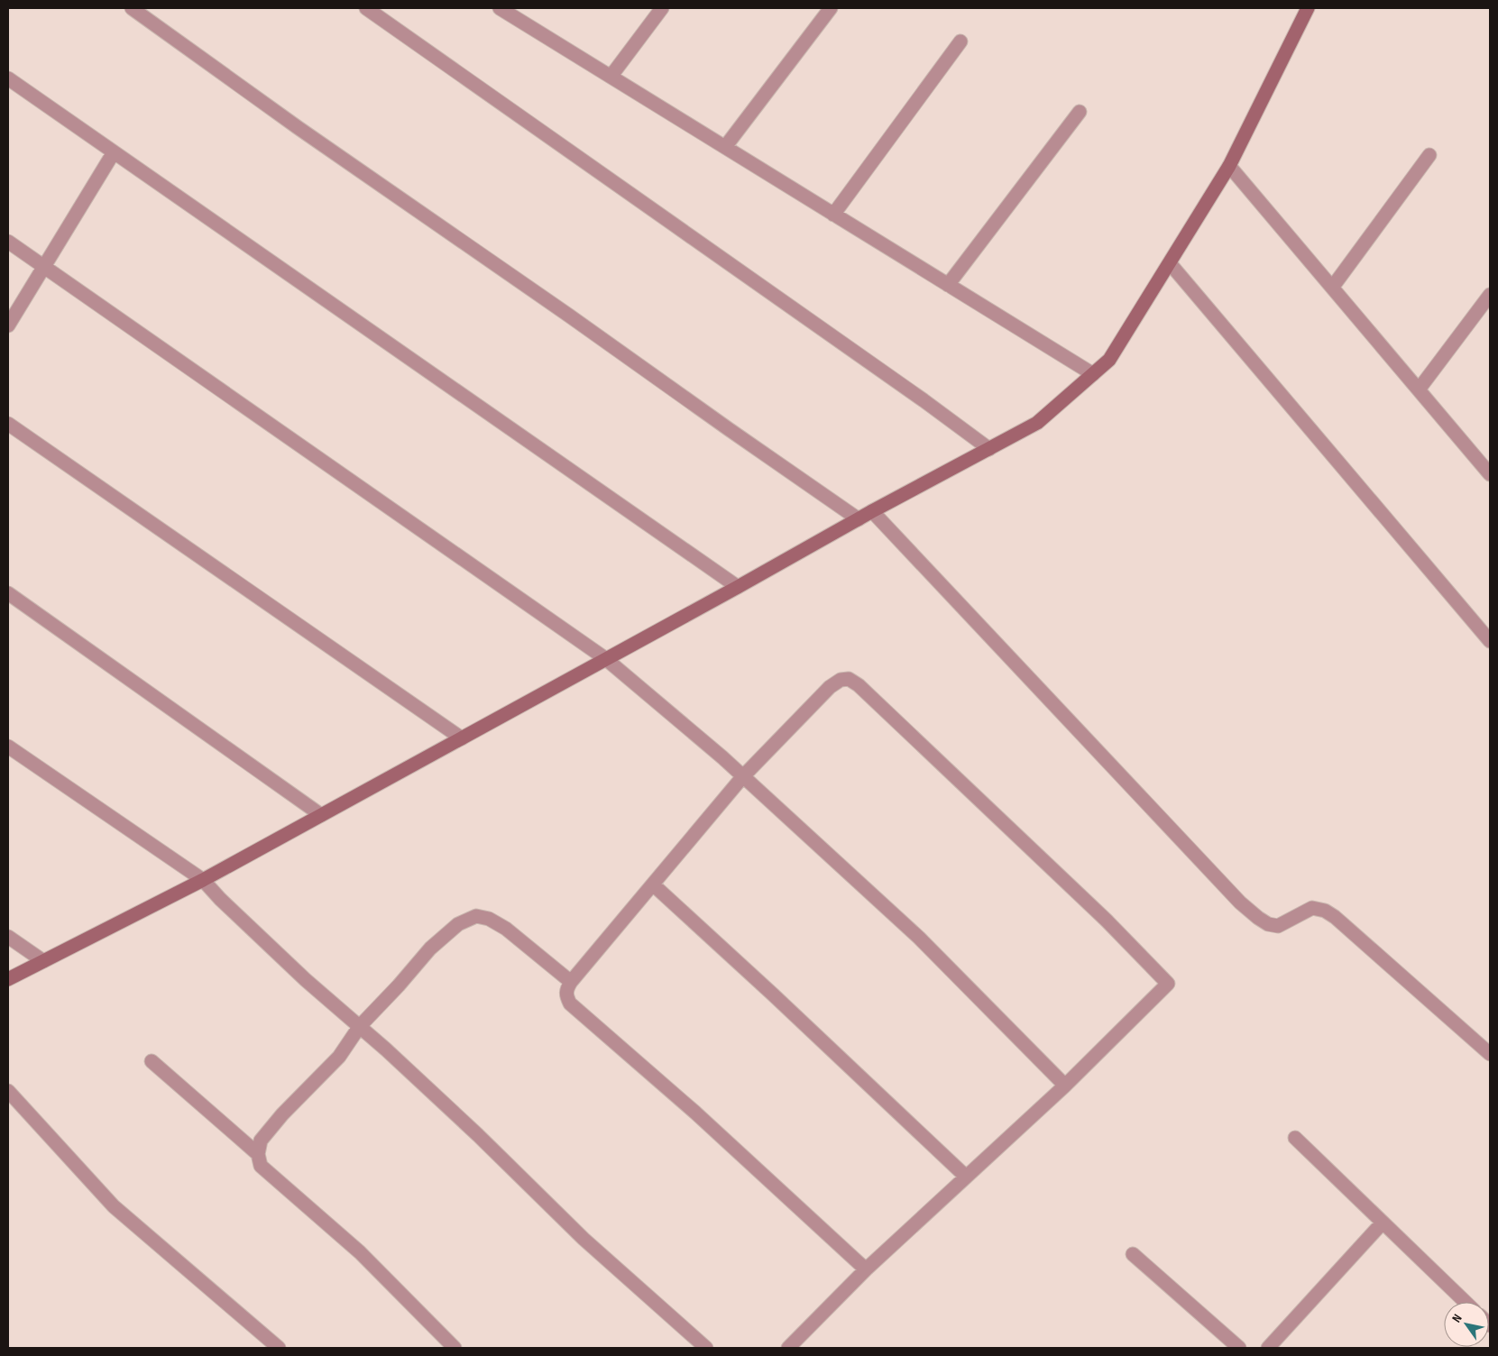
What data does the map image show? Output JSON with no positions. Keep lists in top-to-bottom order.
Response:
{
  "north": "top left"
}
